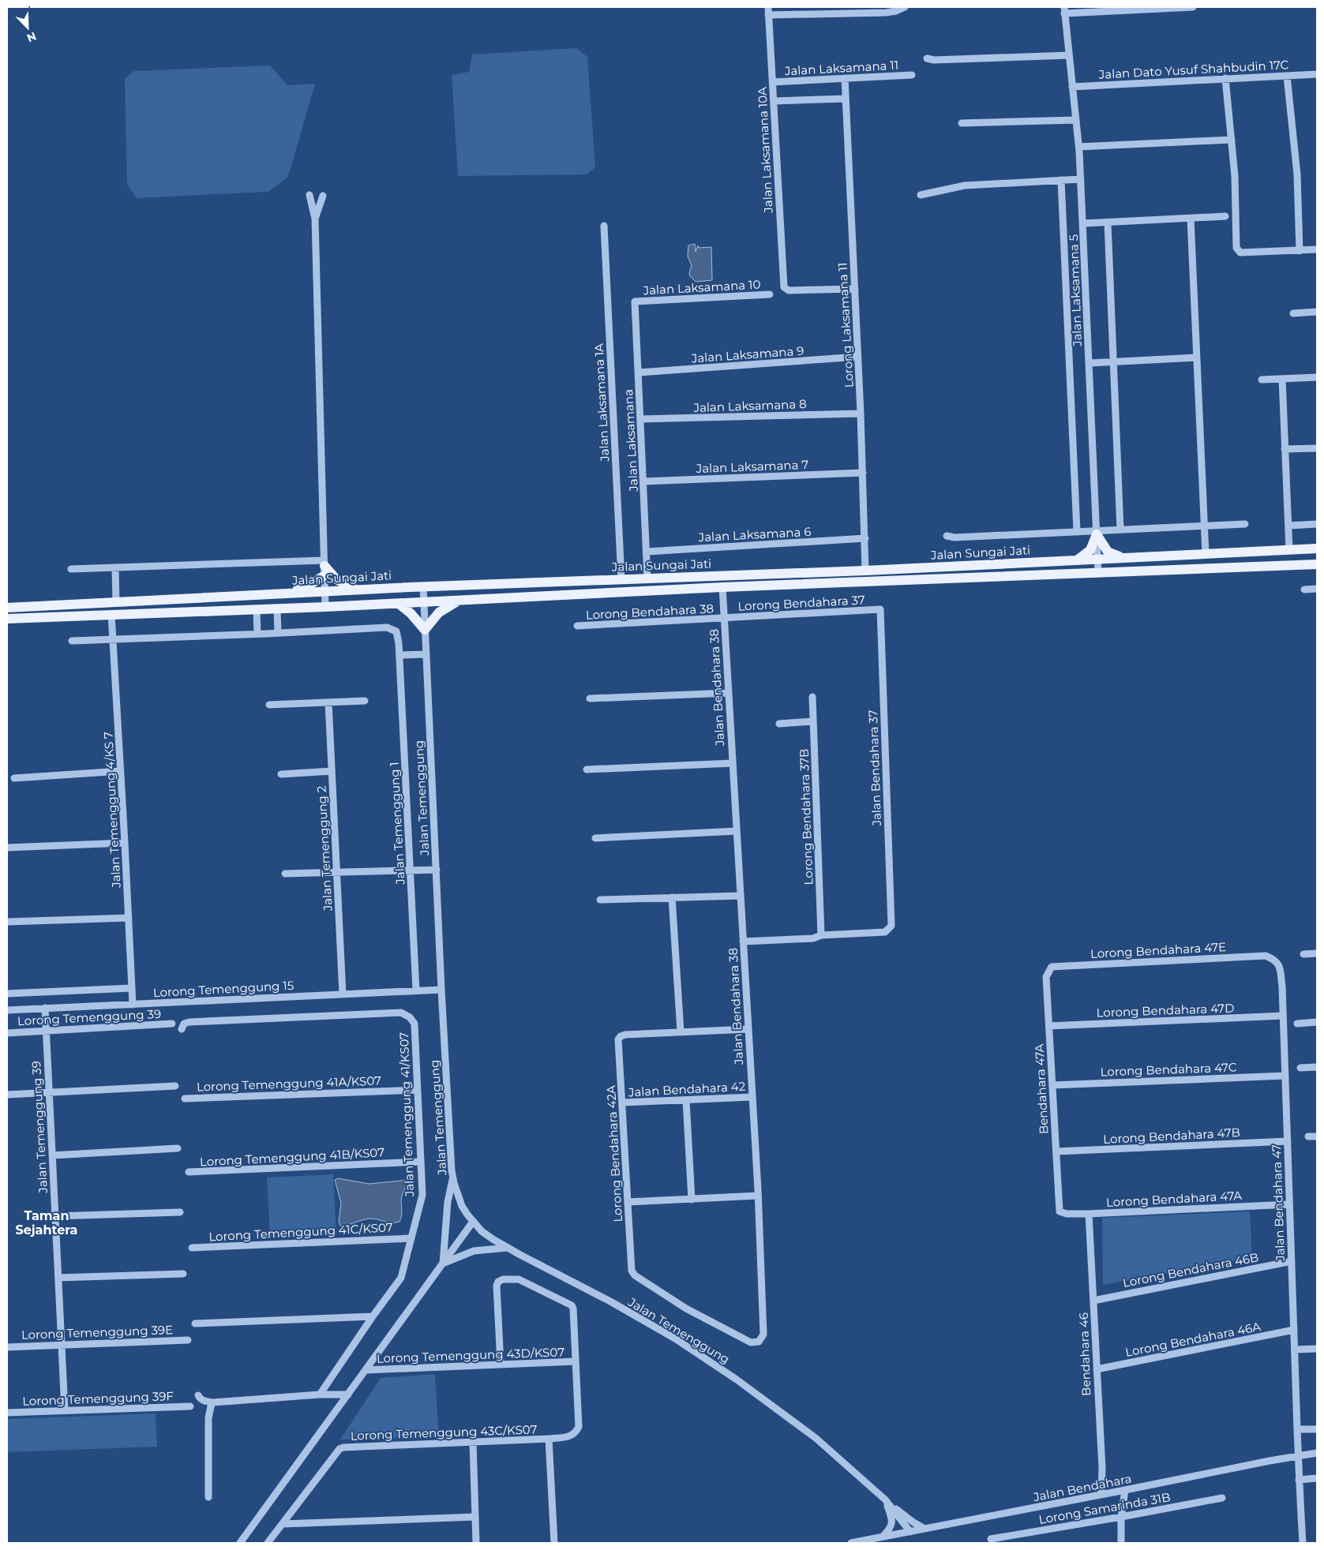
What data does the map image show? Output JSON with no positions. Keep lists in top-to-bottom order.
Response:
{
  "streets": {
    "main road": ["Jalan Sungai Jati"],
    "street": [
      "Jalan Laksamana 11",
      "Jalan Dato Yusuf Shahbudin 17C",
      "Jalan Laksamana 10A",
      "Jalan Laksamana 10",
      "Jalan Laksamana 5",
      "Lorong Laksamana 11",
      "Jalan Laksamana 9",
      "Jalan Laksamana 1A",
      "Jalan Laksamana 8",
      "Jalan Laksamana",
      "Jalan Laksamana 7",
      "Jalan Laksamana 6",
      "Lorong Bendahara 37",
      "Lorong Bendahara 38",
      "Jalan Bendahara 38",
      "Jalan Bendahara 37",
      "Jalan Temenggung",
      "Jalan Temenggung 4/KS 7",
      "Lorong Bendahara 37B",
      "Jalan Temenggung 1",
      "Jalan Temenggung 2",
      "Lorong Bendahara 47E",
      "Lorong Temenggung 15",
      "Lorong Bendahara 47D",
      "Lorong Temenggung 39",
      "Lorong Bendahara 47C",
      "Lorong Temenggung 41A/KS07",
      "Jalan Bendahara 42",
      "Bendahara 47A",
      "Jalan Temenggung 41/KS07",
      "Jalan Temenggung 39",
      "Lorong Bendahara 47B",
      "Lorong Bendahara 42A",
      "Lorong Temenggung 41B/KS07",
      "Lorong Bendahara 47A",
      "Jalan Bendahara 47",
      "Lorong Temenggung 41C/KS07",
      "Lorong Bendahara 46B",
      "Lorong Temenggung 39E",
      "Lorong Bendahara 46A",
      "Bendahara 46",
      "Lorong Temenggung 43D/KS07",
      "Lorong Temenggung 39F",
      "Lorong Temenggung 43C/KS07",
      "Jalan Bendahara",
      "Lorong Samarinda 31B"
    ]
  },
  "crossings": [
    ["Jalan Laksamana 11", "Jalan Laksamana 10A"],
    ["Jalan Laksamana 11", "Lorong Laksamana 11"],
    ["Jalan Dato Yusuf Shahbudin 17C", "Jalan Laksamana 5"],
    ["Jalan Laksamana 10A", "Lorong Laksamana 11"],
    ["Jalan Laksamana 10", "Jalan Laksamana"],
    ["Jalan Laksamana 5", "Jalan Sungai Jati"],
    ["Lorong Laksamana 11", "Jalan Laksamana 9"],
    ["Lorong Laksamana 11", "Jalan Laksamana 8"],
    ["Lorong Laksamana 11", "Jalan Laksamana 7"],
    ["Lorong Laksamana 11", "Jalan Laksamana 6"],
    ["Lorong Laksamana 11", "Jalan Sungai Jati"],
    ["Jalan Laksamana 9", "Jalan Laksamana"],
    ["Jalan Laksamana 1A", "Jalan Sungai Jati"],
    ["Jalan Laksamana 8", "Jalan Laksamana"],
    ["Jalan Laksamana", "Jalan Laksamana 7"],
    ["Jalan Laksamana", "Jalan Laksamana 6"],
    ["Jalan Laksamana", "Jalan Sungai Jati"],
    ["Jalan Sungai Jati", "Jalan Bendahara 38"],
    ["Jalan Sungai Jati", "Jalan Temenggung"],
    ["Jalan Sungai Jati", "Jalan Temenggung 4/KS 7"],
    ["Lorong Bendahara 37", "Lorong Bendahara 38"],
    ["Lorong Bendahara 37", "Jalan Bendahara 38"],
    ["Lorong Bendahara 37", "Jalan Bendahara 37"],
    ["Lorong Bendahara 38", "Jalan Bendahara 38"],
    ["Jalan Bendahara 38", "Jalan Bendahara 42"],
    ["Jalan Bendahara 38", "Lorong Bendahara 42A"],
    ["Jalan Bendahara 37", "Lorong Bendahara 37B"],
    ["Jalan Temenggung", "Lorong Temenggung 15"],
    ["Jalan Temenggung", "Jalan Bendahara"],
    ["Jalan Temenggung 4/KS 7", "Jalan Temenggung 1"],
    ["Jalan Temenggung 4/KS 7", "Lorong Temenggung 15"],
    ["Jalan Temenggung 1", "Lorong Temenggung 15"],
    ["Jalan Temenggung 2", "Lorong Temenggung 15"],
    ["Lorong Bendahara 47E", "Bendahara 47A"],
    ["Lorong Bendahara 47E", "Jalan Bendahara 47"],
    ["Lorong Temenggung 15", "Jalan Temenggung 39"],
    ["Lorong Bendahara 47D", "Bendahara 47A"],
    ["Lorong Bendahara 47D", "Jalan Bendahara 47"],
    ["Lorong Temenggung 39", "Jalan Temenggung 39"],
    ["Lorong Bendahara 47C", "Bendahara 47A"],
    ["Lorong Bendahara 47C", "Jalan Bendahara 47"],
    ["Lorong Temenggung 41A/KS07", "Jalan Temenggung 41/KS07"],
    ["Jalan Bendahara 42", "Lorong Bendahara 42A"],
    ["Bendahara 47A", "Lorong Bendahara 47B"],
    ["Bendahara 47A", "Lorong Bendahara 47A"],
    ["Jalan Temenggung 41/KS07", "Lorong Temenggung 41B/KS07"],
    ["Jalan Temenggung 41/KS07", "Lorong Temenggung 41C/KS07"],
    ["Jalan Temenggung 39", "Lorong Temenggung 39E"],
    ["Jalan Temenggung 39", "Lorong Temenggung 39F"],
    ["Lorong Bendahara 47B", "Jalan Bendahara 47"],
    ["Lorong Bendahara 47A", "Jalan Bendahara 47"],
    ["Lorong Bendahara 47A", "Bendahara 46"],
    ["Jalan Bendahara 47", "Lorong Bendahara 46B"],
    ["Jalan Bendahara 47", "Lorong Bendahara 46A"],
    ["Jalan Bendahara 47", "Jalan Bendahara"],
    ["Lorong Bendahara 46B", "Bendahara 46"],
    ["Lorong Bendahara 46A", "Bendahara 46"],
    ["Bendahara 46", "Jalan Bendahara"],
    ["Lorong Temenggung 43D/KS07", "Lorong Temenggung 43C/KS07"]
  ],
  "districts": ["Taman Sejahtera"],
  "north": "bottom right"
}
